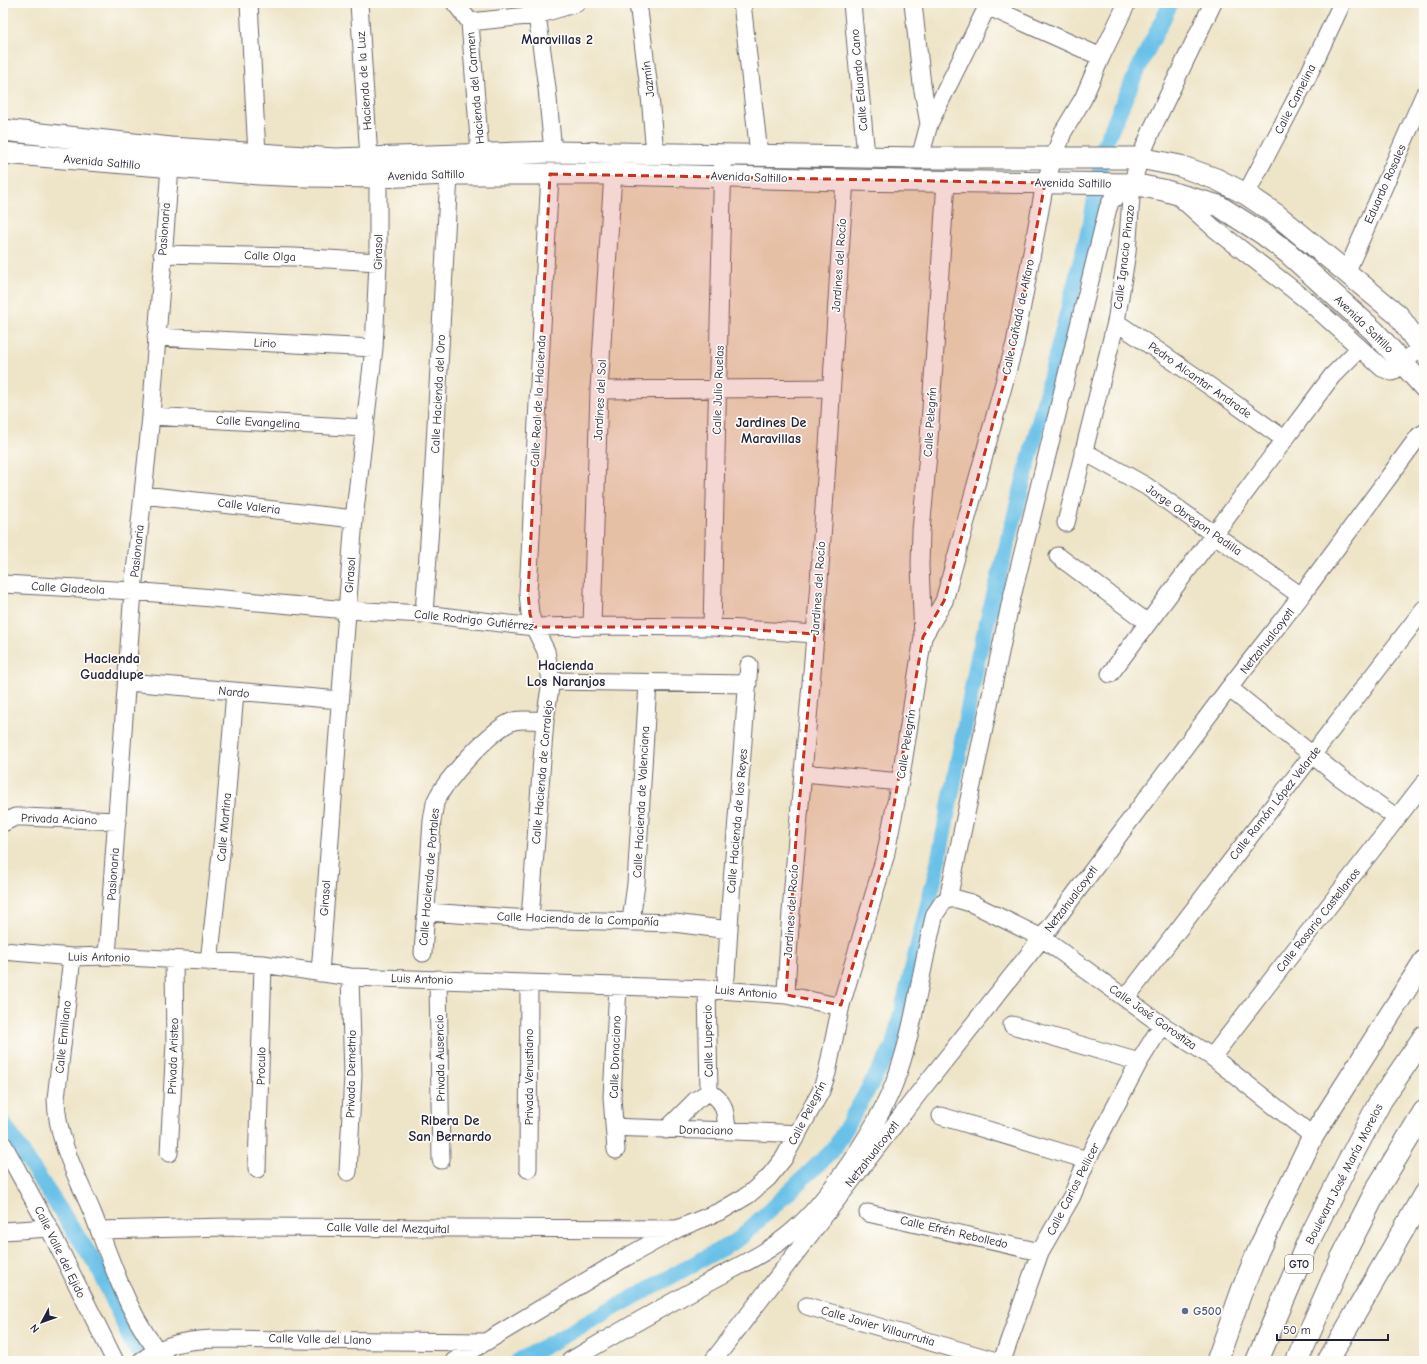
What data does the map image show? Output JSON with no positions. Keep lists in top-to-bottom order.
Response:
{
  "streets": {
    "main road": ["Boulevard José María Morelos", "GTO"],
    "street": [
      "Jazmín",
      "Calle Eduardo Cano",
      "Hacienda de la Luz",
      "Hacienda del Carmen",
      "Calle Camelina",
      "Avenida Saltillo",
      "Eduardo Rosales",
      "Pasionaria",
      "Girasol",
      "Calle Olga",
      "Calle Ignacio Pinazo",
      "Jardines del Rocío",
      "Calle Cañadá de Alfaro",
      "Lirio",
      "Pedro Alcantar Andrade",
      "Calle Julio Ruelas",
      "Calle Hacienda del Oro",
      "Jardines del Sol",
      "Calle Real de la Hacienda",
      "Calle Evangelina",
      "Calle Pelegrín",
      "Calle Valeria",
      "Jorge Obregon Padilla",
      "Calle Gladeola",
      "Calle Rodrigo Gutiérrez",
      "Netzahualcoyotl",
      "Nardo",
      "Calle Hacienda de Corralejo",
      "Calle Hacienda de Valenciana",
      "Calle Ramón López Velarde",
      "Privada Aciano",
      "Calle Hacienda de los Reyes",
      "Calle Martina",
      "Calle Hacienda de Portales",
      "Calle Hacienda de la Compañía",
      "Calle Rosario Castellanos",
      "Luis Antonio",
      "Calle José Gorostiza",
      "Calle Emiliano",
      "Calle Lupercio",
      "Privada Aristeo",
      "Calle Donaciano",
      "Privada Ausencio",
      "Proculo",
      "Privada Demetrio",
      "Privada Venustiano",
      "Donaciano",
      "Calle Carlos Pellicer",
      "Calle Valle del Mezquital",
      "Calle Efrén Rebolledo",
      "Calle Valle del Ejido",
      "Calle Javier Villaurrutia",
      "Calle Valle del Llano"
    ]
  },
  "crossings": [
    ["Jazmín", "Avenida Saltillo"],
    ["Calle Eduardo Cano", "Avenida Saltillo"],
    ["Hacienda de la Luz", "Avenida Saltillo"],
    ["Hacienda del Carmen", "Avenida Saltillo"],
    ["Calle Camelina", "Avenida Saltillo"],
    ["Avenida Saltillo", "Eduardo Rosales"],
    ["Avenida Saltillo", "Pasionaria"],
    ["Avenida Saltillo", "Girasol"],
    ["Avenida Saltillo", "Calle Ignacio Pinazo"],
    ["Avenida Saltillo", "Jardines del Rocío"],
    ["Avenida Saltillo", "Calle Cañadá de Alfaro"],
    ["Avenida Saltillo", "Calle Julio Ruelas"],
    ["Avenida Saltillo", "Calle Hacienda del Oro"],
    ["Avenida Saltillo", "Jardines del Sol"],
    ["Avenida Saltillo", "Calle Real de la Hacienda"],
    ["Avenida Saltillo", "Calle Pelegrín"],
    ["Pasionaria", "Calle Olga"],
    ["Pasionaria", "Lirio"],
    ["Pasionaria", "Calle Evangelina"],
    ["Pasionaria", "Calle Valeria"],
    ["Pasionaria", "Calle Gladeola"],
    ["Pasionaria", "Calle Rodrigo Gutiérrez"],
    ["Pasionaria", "Nardo"],
    ["Pasionaria", "Privada Aciano"],
    ["Pasionaria", "Luis Antonio"],
    ["Girasol", "Calle Olga"],
    ["Girasol", "Lirio"],
    ["Girasol", "Calle Evangelina"],
    ["Girasol", "Calle Valeria"],
    ["Girasol", "Calle Rodrigo Gutiérrez"],
    ["Girasol", "Nardo"],
    ["Girasol", "Luis Antonio"],
    ["Calle Ignacio Pinazo", "Pedro Alcantar Andrade"],
    ["Calle Ignacio Pinazo", "Jorge Obregon Padilla"],
    ["Jardines del Rocío", "Calle Rodrigo Gutiérrez"],
    ["Jardines del Rocío", "Luis Antonio"],
    ["Calle Cañadá de Alfaro", "Calle Pelegrín"],
    ["Calle Julio Ruelas", "Calle Rodrigo Gutiérrez"],
    ["Calle Hacienda del Oro", "Calle Rodrigo Gutiérrez"],
    ["Jardines del Sol", "Calle Rodrigo Gutiérrez"],
    ["Calle Real de la Hacienda", "Calle Rodrigo Gutiérrez"],
    ["Calle Real de la Hacienda", "Calle Hacienda de Corralejo"],
    ["Calle Pelegrín", "Luis Antonio"],
    ["Calle Pelegrín", "Donaciano"],
    ["Calle Pelegrín", "Calle Valle del Mezquital"],
    ["Jorge Obregon Padilla", "Netzahualcoyotl"],
    ["Calle Gladeola", "Calle Rodrigo Gutiérrez"],
    ["Calle Rodrigo Gutiérrez", "Calle Hacienda de Corralejo"],
    ["Netzahualcoyotl", "Calle José Gorostiza"],
    ["Nardo", "Calle Martina"],
    ["Calle Hacienda de Corralejo", "Calle Hacienda de Portales"],
    ["Calle Hacienda de Corralejo", "Calle Hacienda de la Compañía"],
    ["Calle Hacienda de Valenciana", "Calle Hacienda de la Compañía"],
    ["Calle Ramón López Velarde", "Calle José Gorostiza"],
    ["Calle Hacienda de los Reyes", "Calle Hacienda de la Compañía"],
    ["Calle Martina", "Luis Antonio"],
    ["Calle Hacienda de Portales", "Calle Hacienda de la Compañía"],
    ["Calle Rosario Castellanos", "Calle José Gorostiza"],
    ["Luis Antonio", "Calle Emiliano"],
    ["Luis Antonio", "Calle Lupercio"],
    ["Luis Antonio", "Privada Aristeo"],
    ["Luis Antonio", "Calle Donaciano"],
    ["Luis Antonio", "Privada Ausencio"],
    ["Luis Antonio", "Proculo"],
    ["Luis Antonio", "Privada Demetrio"],
    ["Luis Antonio", "Privada Venustiano"],
    ["Calle José Gorostiza", "Calle Carlos Pellicer"],
    ["Calle Emiliano", "Calle Valle del Mezquital"],
    ["Calle Emiliano", "Calle Valle del Llano"],
    ["Calle Donaciano", "Donaciano"],
    ["Calle Carlos Pellicer", "Calle Efrén Rebolledo"]
  ],
  "districts": [
    "Maravillas 2",
    "Jardines De Maravillas",
    "Hacienda Guadalupe",
    "Hacienda Los Naranjos",
    "Ribera De San Bernardo"
  ],
  "places": ["G500"],
  "scale_bar": "50 m",
  "north": "bottom left"
}
